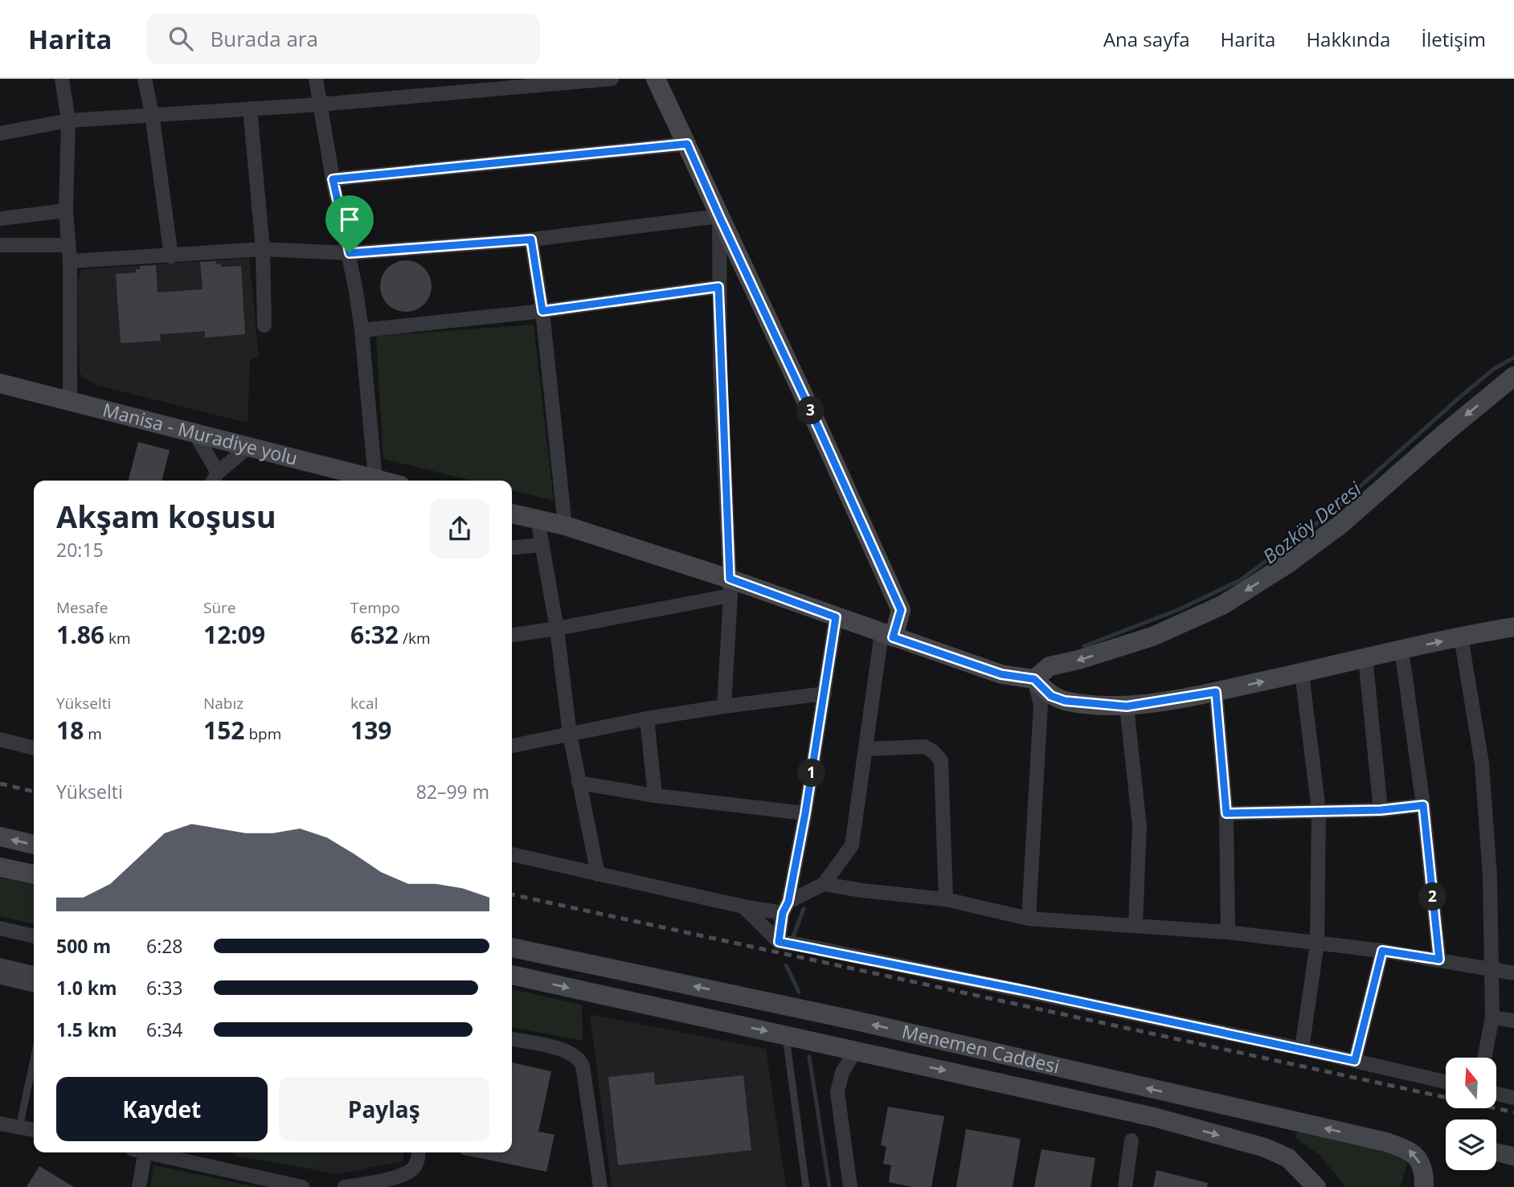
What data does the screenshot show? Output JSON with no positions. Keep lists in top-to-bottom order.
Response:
{
  "streets": {
    "main road": ["Manisa - Muradiye yolu", "Menemen Caddesi"]
  },
  "water": ["Bozköy Deresi"],
  "north": "top",
  "page": {
    "header": "Harita",
    "search": "Burada ara",
    "nav": [
      "Ana sayfa",
      "Harita",
      "Hakkında",
      "İletişim"
    ],
    "pins": ["3", "1", "2"],
    "heading": ["Akşam koşusu", "20:15"],
    "stats": [
      ["Mesafe", "1.86 km"],
      ["Süre", "12:09"],
      ["Tempo", "6:32 /km"],
      ["Yükselti", "18 m"],
      ["Nabız", "152 bpm"],
      ["kcal", "139"]
    ],
    "chart": ["Yükselti", "82–99 m"],
    "list": [
      {
        "name": "500 m",
        "note": "6:28"
      },
      {
        "name": "1.0 km",
        "note": "6:33"
      },
      {
        "name": "1.5 km",
        "note": "6:34"
      }
    ],
    "buttons": ["Kaydet", "Paylaş"]
  }
}
